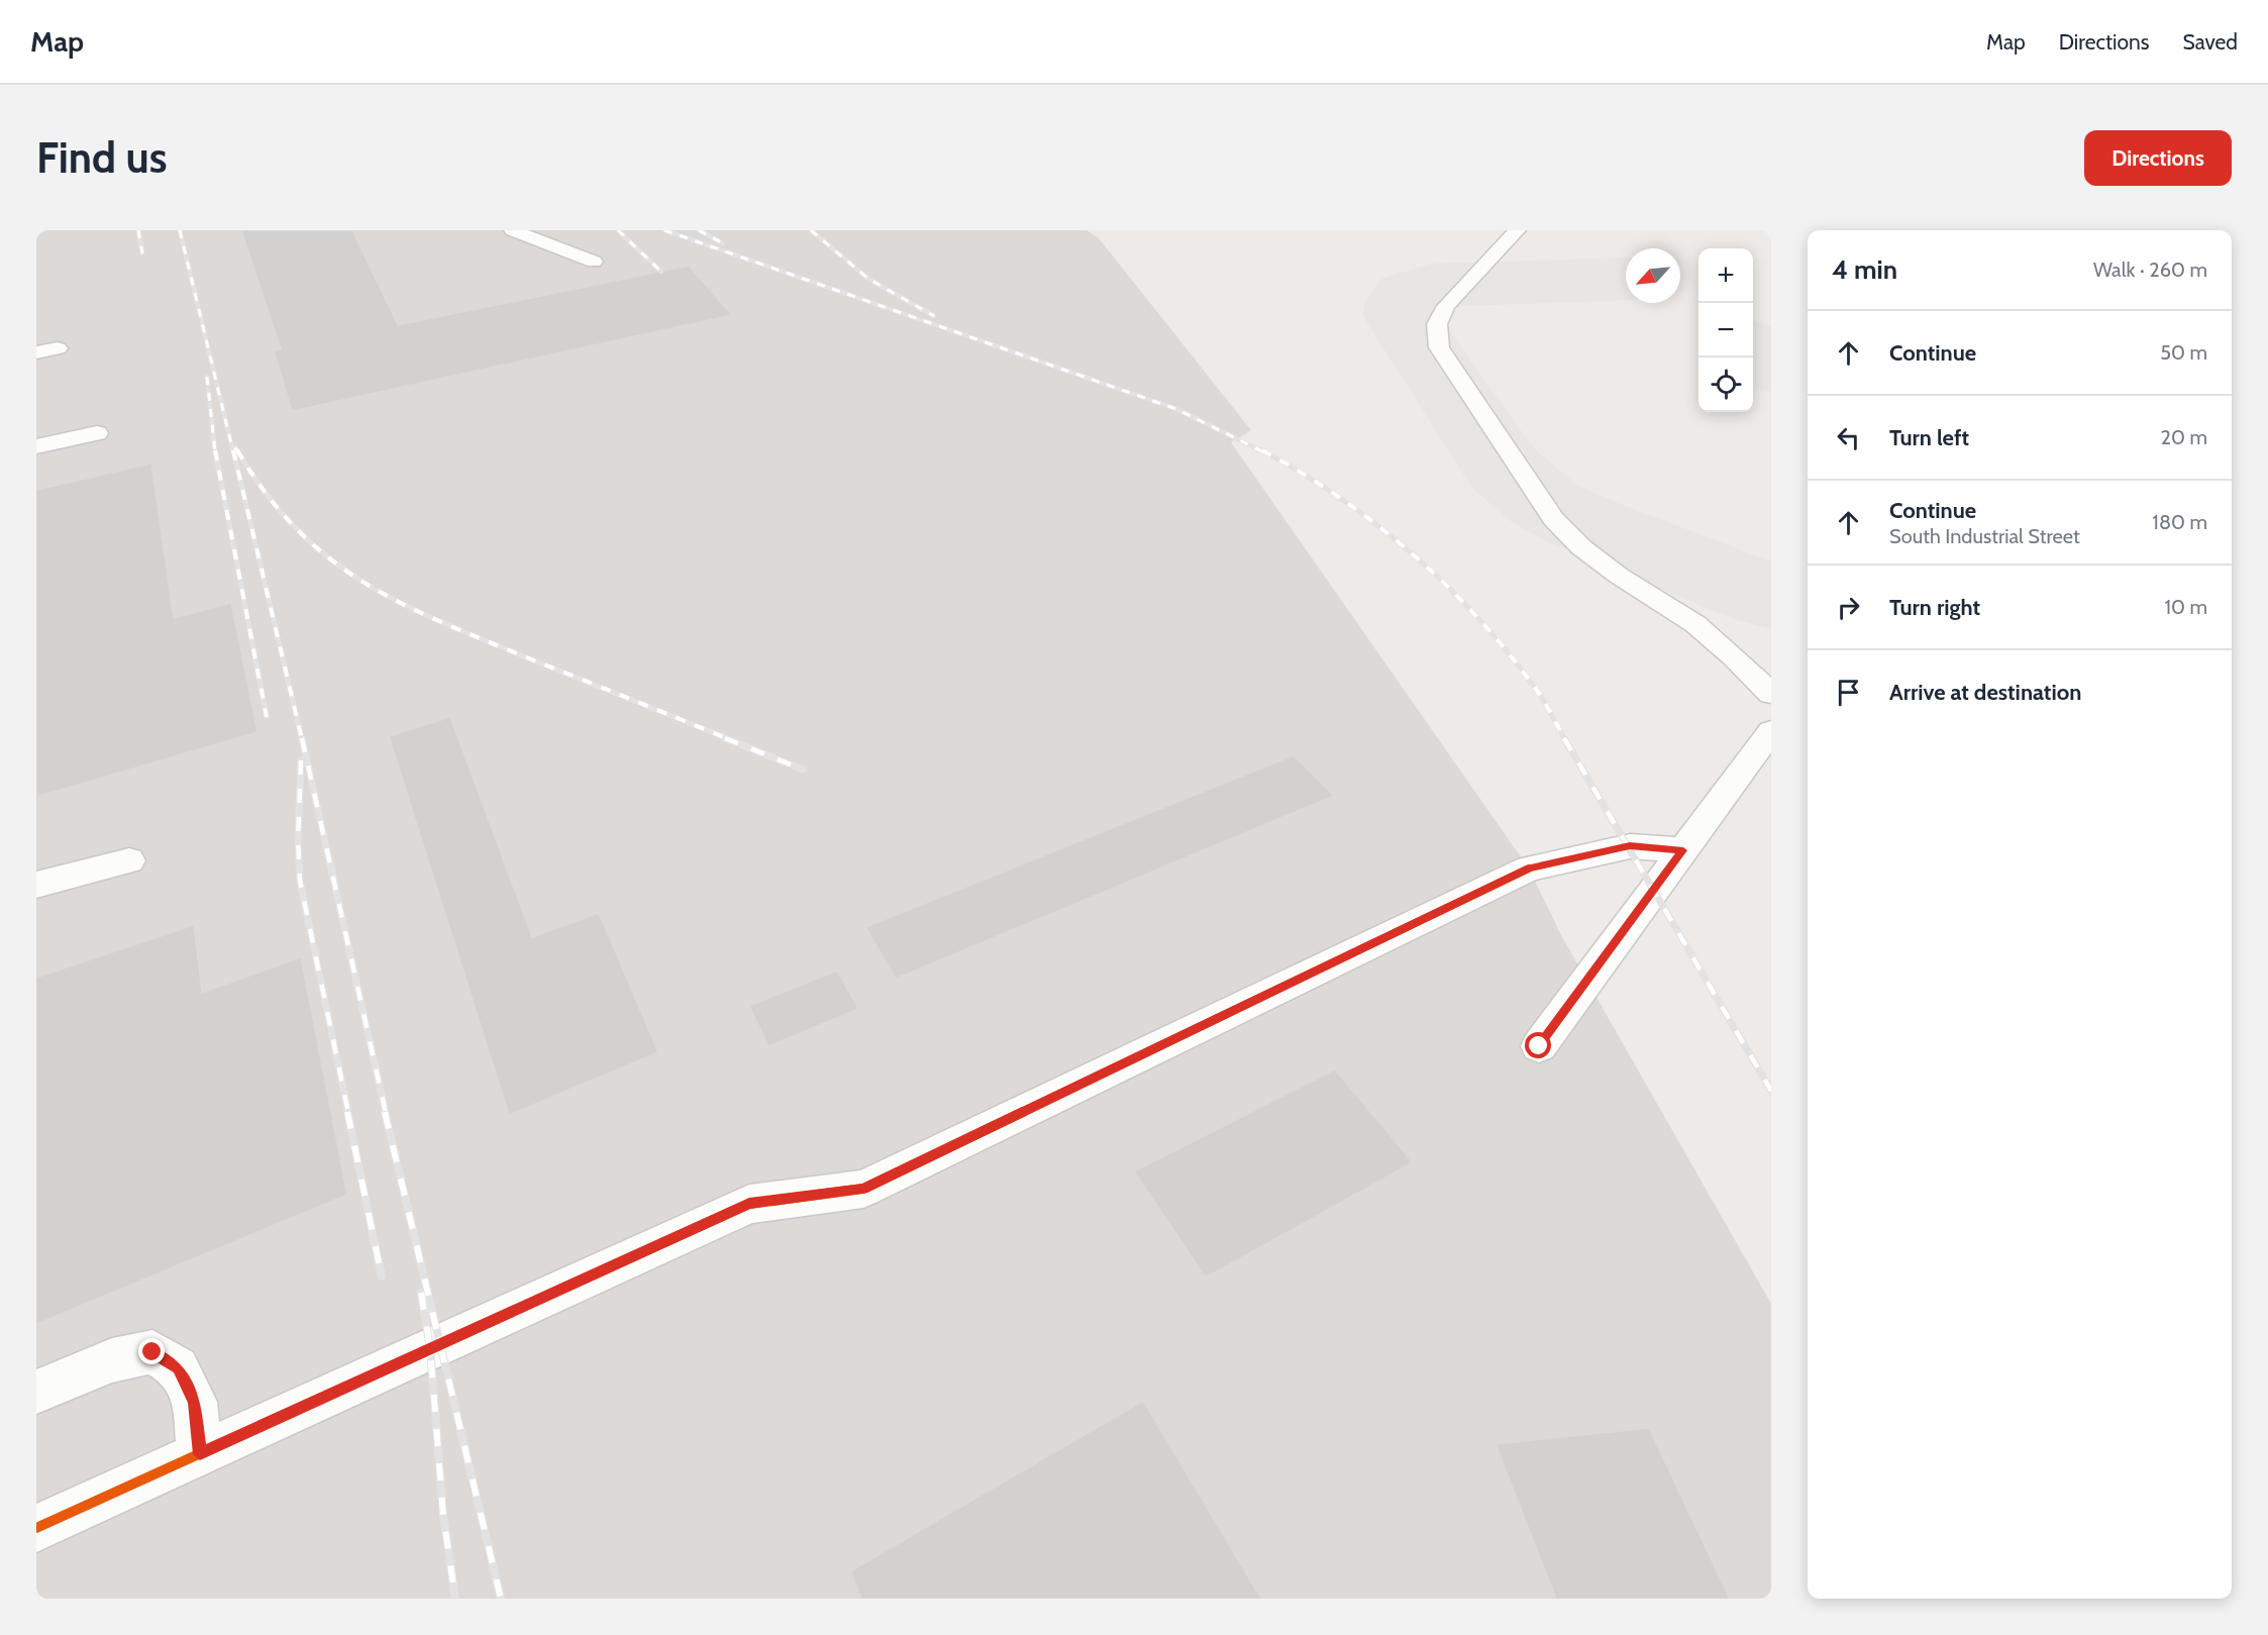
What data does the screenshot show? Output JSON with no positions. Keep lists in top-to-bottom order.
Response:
{
  "north": "bottom left",
  "page": {
    "header": "Map",
    "nav": ["Map", "Directions", "Saved"],
    "buttons": "Directions",
    "title": "Find us",
    "heading": ["4 min", "Walk · 260 m"],
    "map_buttons": ["+", "−"],
    "list": [
      ["Continue", "50 m"],
      ["Turn left", "20 m"],
      ["Continue", "South Industrial Street", "180 m"],
      ["Turn right", "10 m"],
      "Arrive at destination"
    ]
  }
}
